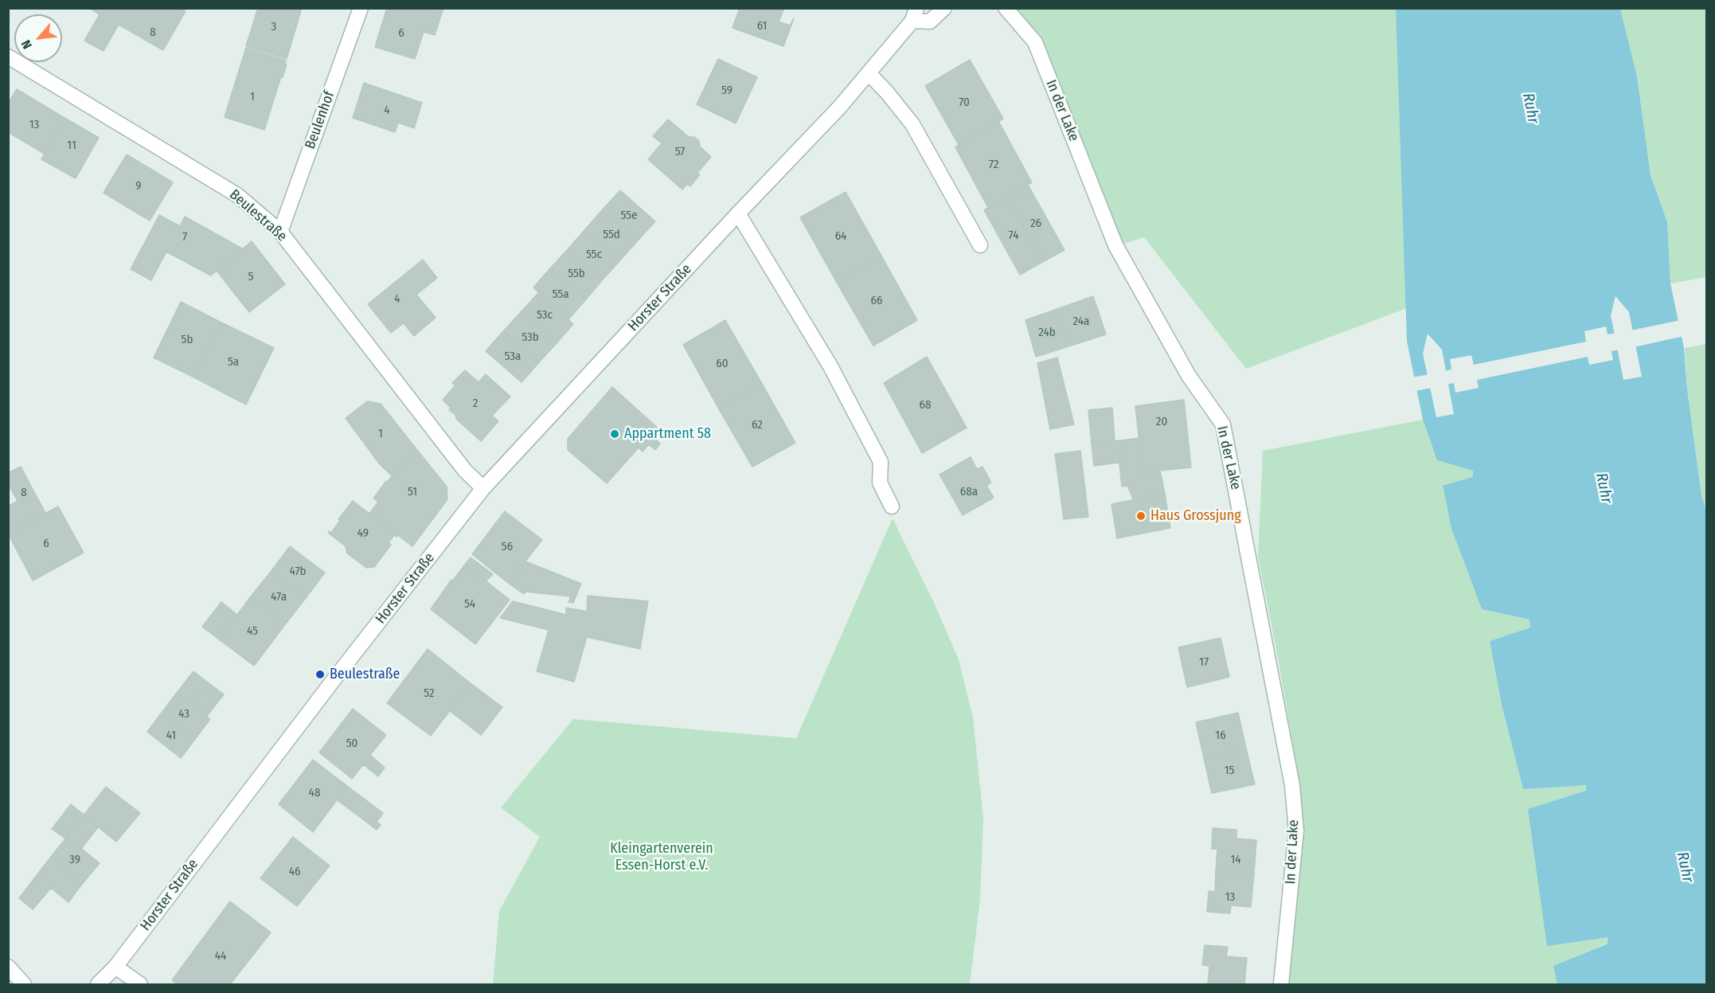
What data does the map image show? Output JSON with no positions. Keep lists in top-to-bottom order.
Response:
{
  "streets": {
    "street": [
      "In der Lake",
      "Beulenhof",
      "Beulestraße",
      "Horster Straße"
    ]
  },
  "crossings": [
    ["Beulenhof", "Beulestraße"],
    ["Beulestraße", "Horster Straße"]
  ],
  "water": ["Ruhr"],
  "parks": ["Kleingartenverein Essen-Horst e.V."],
  "places": ["Appartment 58", "Haus Grossjung", "Beulestraße"],
  "house_numbers": [
    "61",
    "3",
    "8",
    "6",
    "59",
    "1",
    "70",
    "4",
    "13",
    "11",
    "57",
    "72",
    "9",
    "55e",
    "26",
    "55d",
    "74",
    "64",
    "7",
    "55c",
    "55b",
    "5",
    "55a",
    "4",
    "66",
    "53c",
    "24a",
    "24b",
    "53b",
    "5b",
    "53a",
    "5a",
    "60",
    "2",
    "68",
    "20",
    "62",
    "1",
    "51",
    "68a",
    "8",
    "49",
    "6",
    "56",
    "47b",
    "47a",
    "54",
    "45",
    "17",
    "52",
    "43",
    "41",
    "16",
    "50",
    "15",
    "48",
    "39",
    "14",
    "46",
    "13",
    "44"
  ],
  "north": "bottom left"
}
